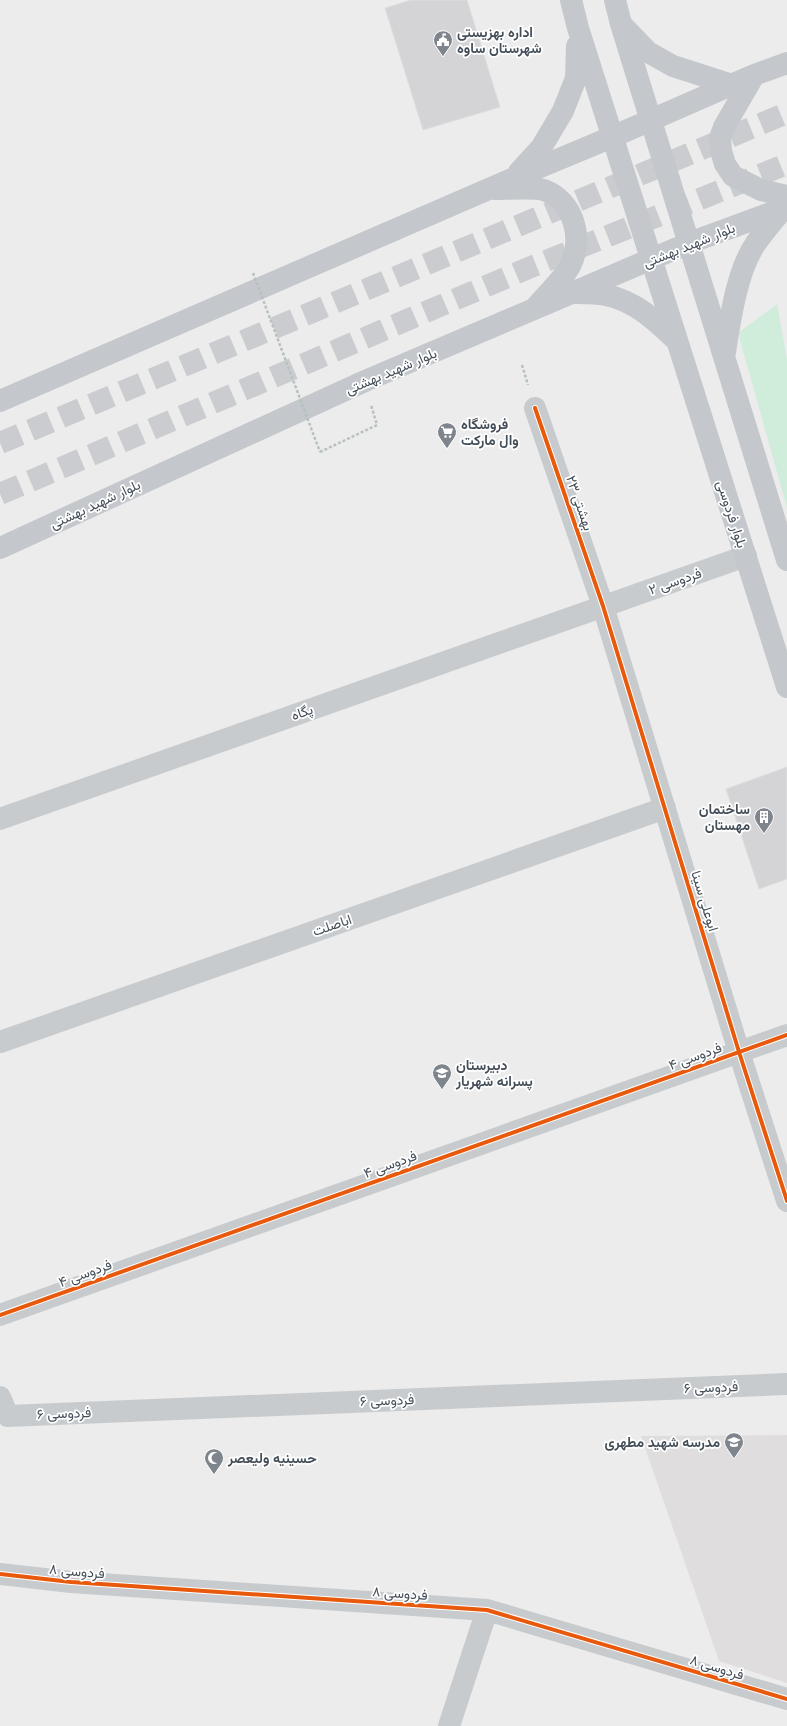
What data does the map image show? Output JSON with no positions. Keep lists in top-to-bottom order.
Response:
{
  "streets": {
    "main road": ["بلوار شهید بهشتی", "بلوار فردوسی"],
    "street": [
      "بهشتی ۲۳",
      "فردوسی ۲",
      "پگاه",
      "ابوعلی سینا",
      "اباصلت",
      "فردوسی ۴",
      "فردوسی ۶",
      "فردوسی ۸"
    ]
  },
  "crossings": [
    ["بلوار شهید بهشتی", "بلوار فردوسی"],
    ["بهشتی ۲۳", "فردوسی ۲"],
    ["بهشتی ۲۳", "پگاه"],
    ["بهشتی ۲۳", "ابوعلی سینا"],
    ["بلوار فردوسی", "فردوسی ۲"],
    ["فردوسی ۲", "پگاه"],
    ["فردوسی ۲", "ابوعلی سینا"],
    ["پگاه", "ابوعلی سینا"],
    ["ابوعلی سینا", "اباصلت"],
    ["ابوعلی سینا", "فردوسی ۴"]
  ],
  "places": {
    "public building": ["اداره بهزیستی شهرستان ساوه"],
    "supermarket": ["فروشگاه وال مارکت"],
    "building": ["ساختمان مهستان"],
    "school or university": ["دبیرستان پسرانه شهریار", "مدرسه شهید مطهری"],
    "mosque": ["حسینیه ولیعصر"]
  }
}
